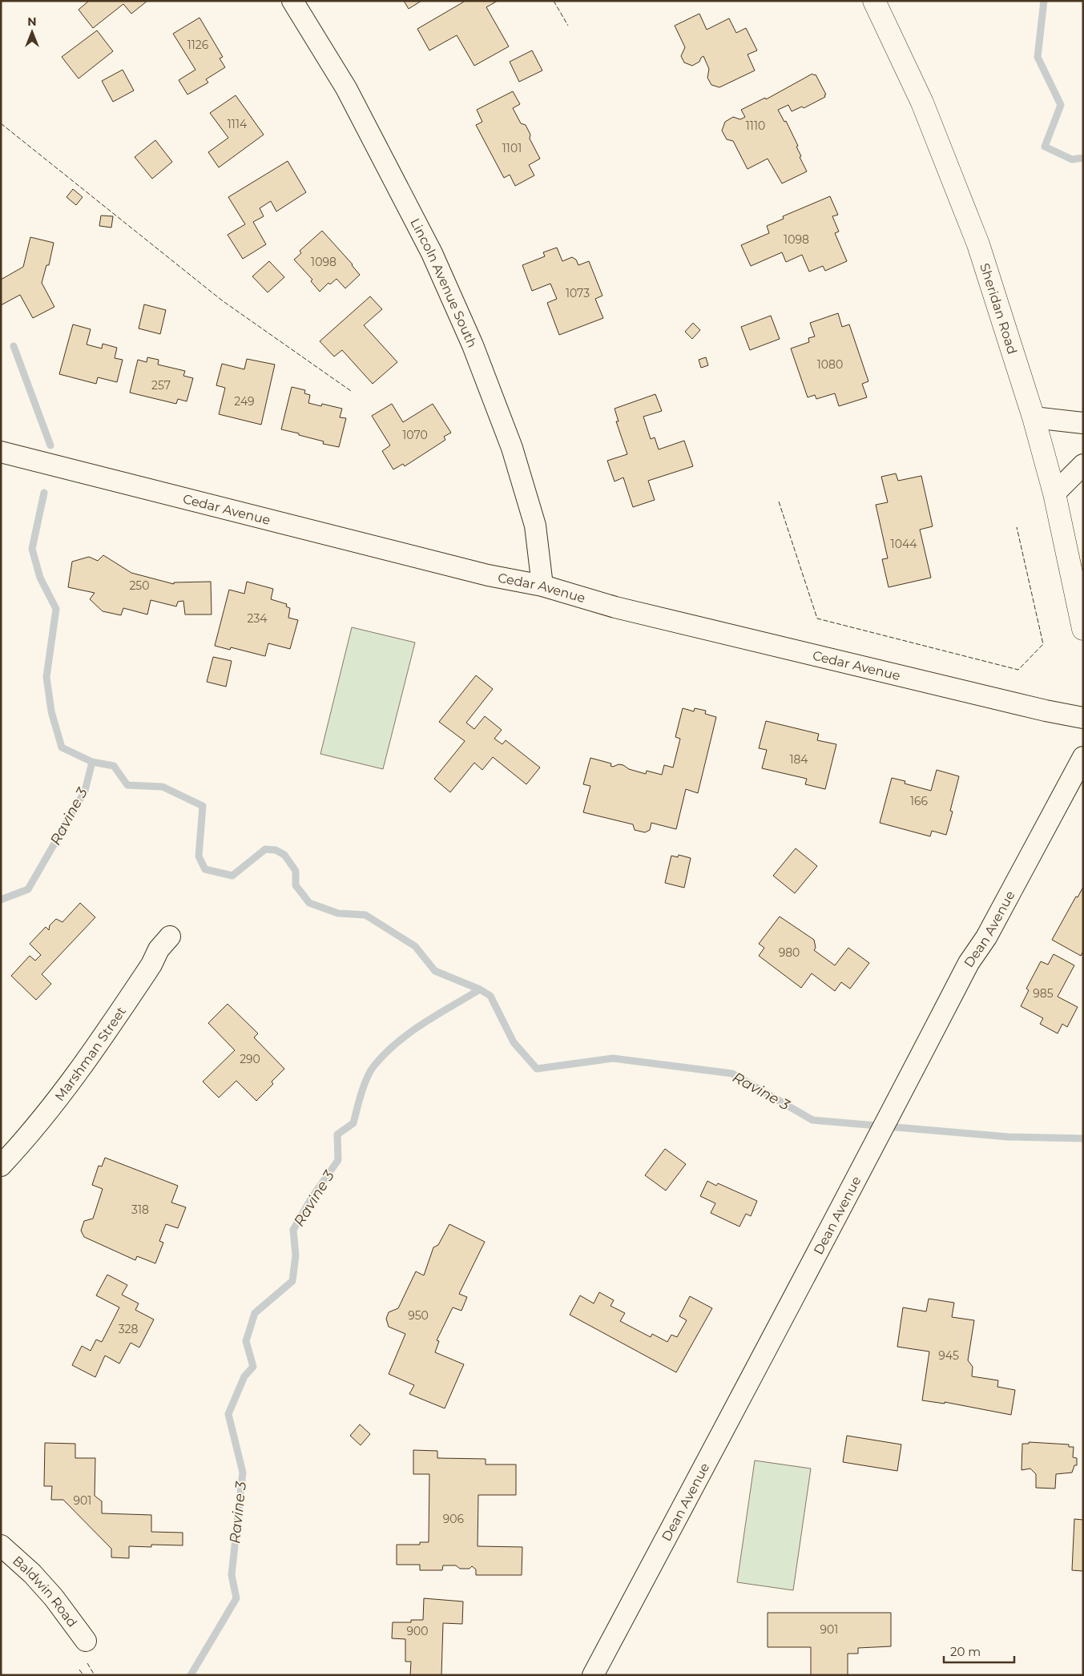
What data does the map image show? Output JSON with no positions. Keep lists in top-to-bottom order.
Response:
{
  "streets": {
    "street": [
      "Lincoln Avenue South",
      "Sheridan Road",
      "Cedar Avenue",
      "Dean Avenue",
      "Marshman Street",
      "Baldwin Road"
    ]
  },
  "crossings": [
    ["Lincoln Avenue South", "Cedar Avenue"]
  ],
  "water": ["Ravine 3"],
  "house_numbers": [
    "1126",
    "1114",
    "1110",
    "1101",
    "1098",
    "1098",
    "1073",
    "1080",
    "257",
    "249",
    "1070",
    "1044",
    "250",
    "234",
    "184",
    "166",
    "980",
    "985",
    "290",
    "318",
    "950",
    "328",
    "945",
    "901",
    "906",
    "901",
    "900"
  ],
  "scale_bar": "20 m",
  "north": "top"
}
